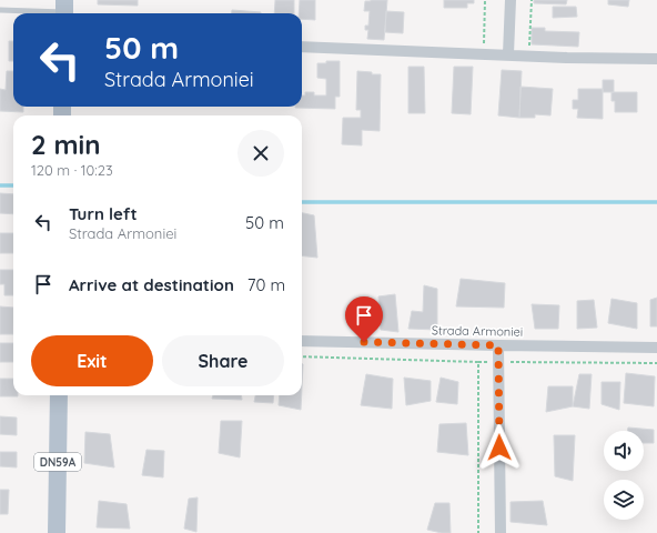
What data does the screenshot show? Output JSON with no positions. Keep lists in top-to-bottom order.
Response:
{
  "streets": {
    "main road": ["DN59A"],
    "street": ["Strada Armoniei"]
  },
  "page": {
    "turn": ["50 m", "Strada Armoniei"],
    "heading": ["2 min", "120 m · 10:23"],
    "list": [
      {
        "name": "Turn left",
        "note": "Strada Armoniei",
        "value": "50 m"
      },
      {
        "name": "Arrive at destination",
        "value": "70 m"
      }
    ],
    "buttons": ["Exit", "Share"]
  }
}
